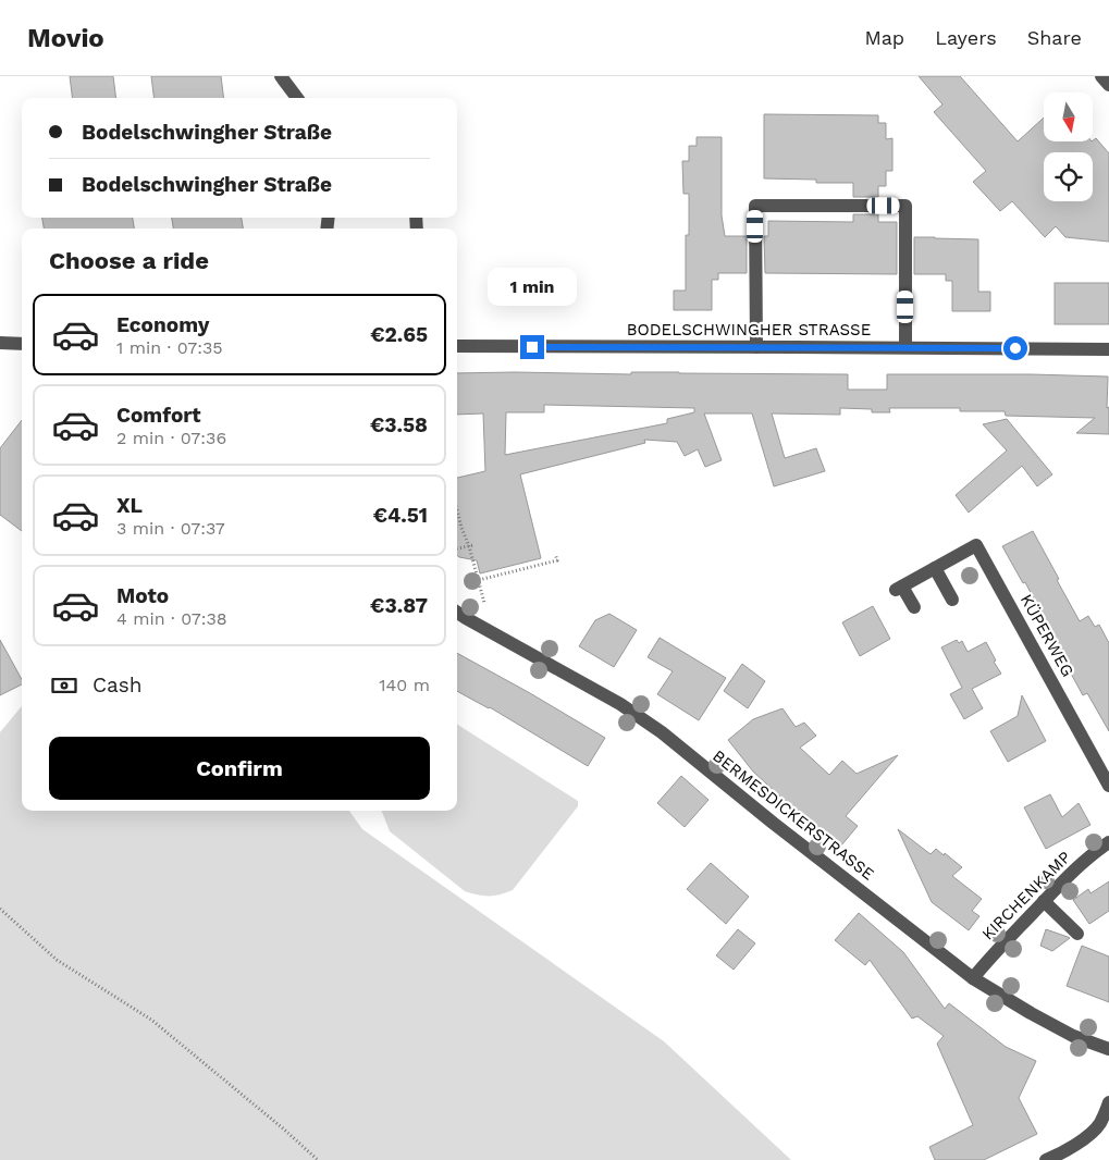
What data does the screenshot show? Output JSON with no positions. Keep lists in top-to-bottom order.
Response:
{
  "streets": {
    "street": [
      "BODELSCHWINGHER STRASSE",
      "KÜPERWEG",
      "BERMESDICKERSTRASSE",
      "KIRCHENKAMP"
    ]
  },
  "crossings": [
    ["BERMESDICKERSTRASSE", "KIRCHENKAMP"]
  ],
  "north": "bottom",
  "page": {
    "header": "Movio",
    "nav": ["Map", "Layers", "Share"],
    "banner": ["Bodelschwingher Straße", "Bodelschwingher Straße"],
    "heading": "Choose a ride",
    "bubble": "1 min",
    "list": [
      {
        "name": "Economy",
        "note": "1 min · 07:35",
        "value": "€2.65"
      },
      {
        "name": "Comfort",
        "note": "2 min · 07:36",
        "value": "€3.58"
      },
      {
        "name": "XL",
        "note": "3 min · 07:37",
        "value": "€4.51"
      },
      {
        "name": "Moto",
        "note": "4 min · 07:38",
        "value": "€3.87"
      }
    ],
    "pay": ["Cash", "140 m"],
    "buttons": "Confirm"
  }
}
